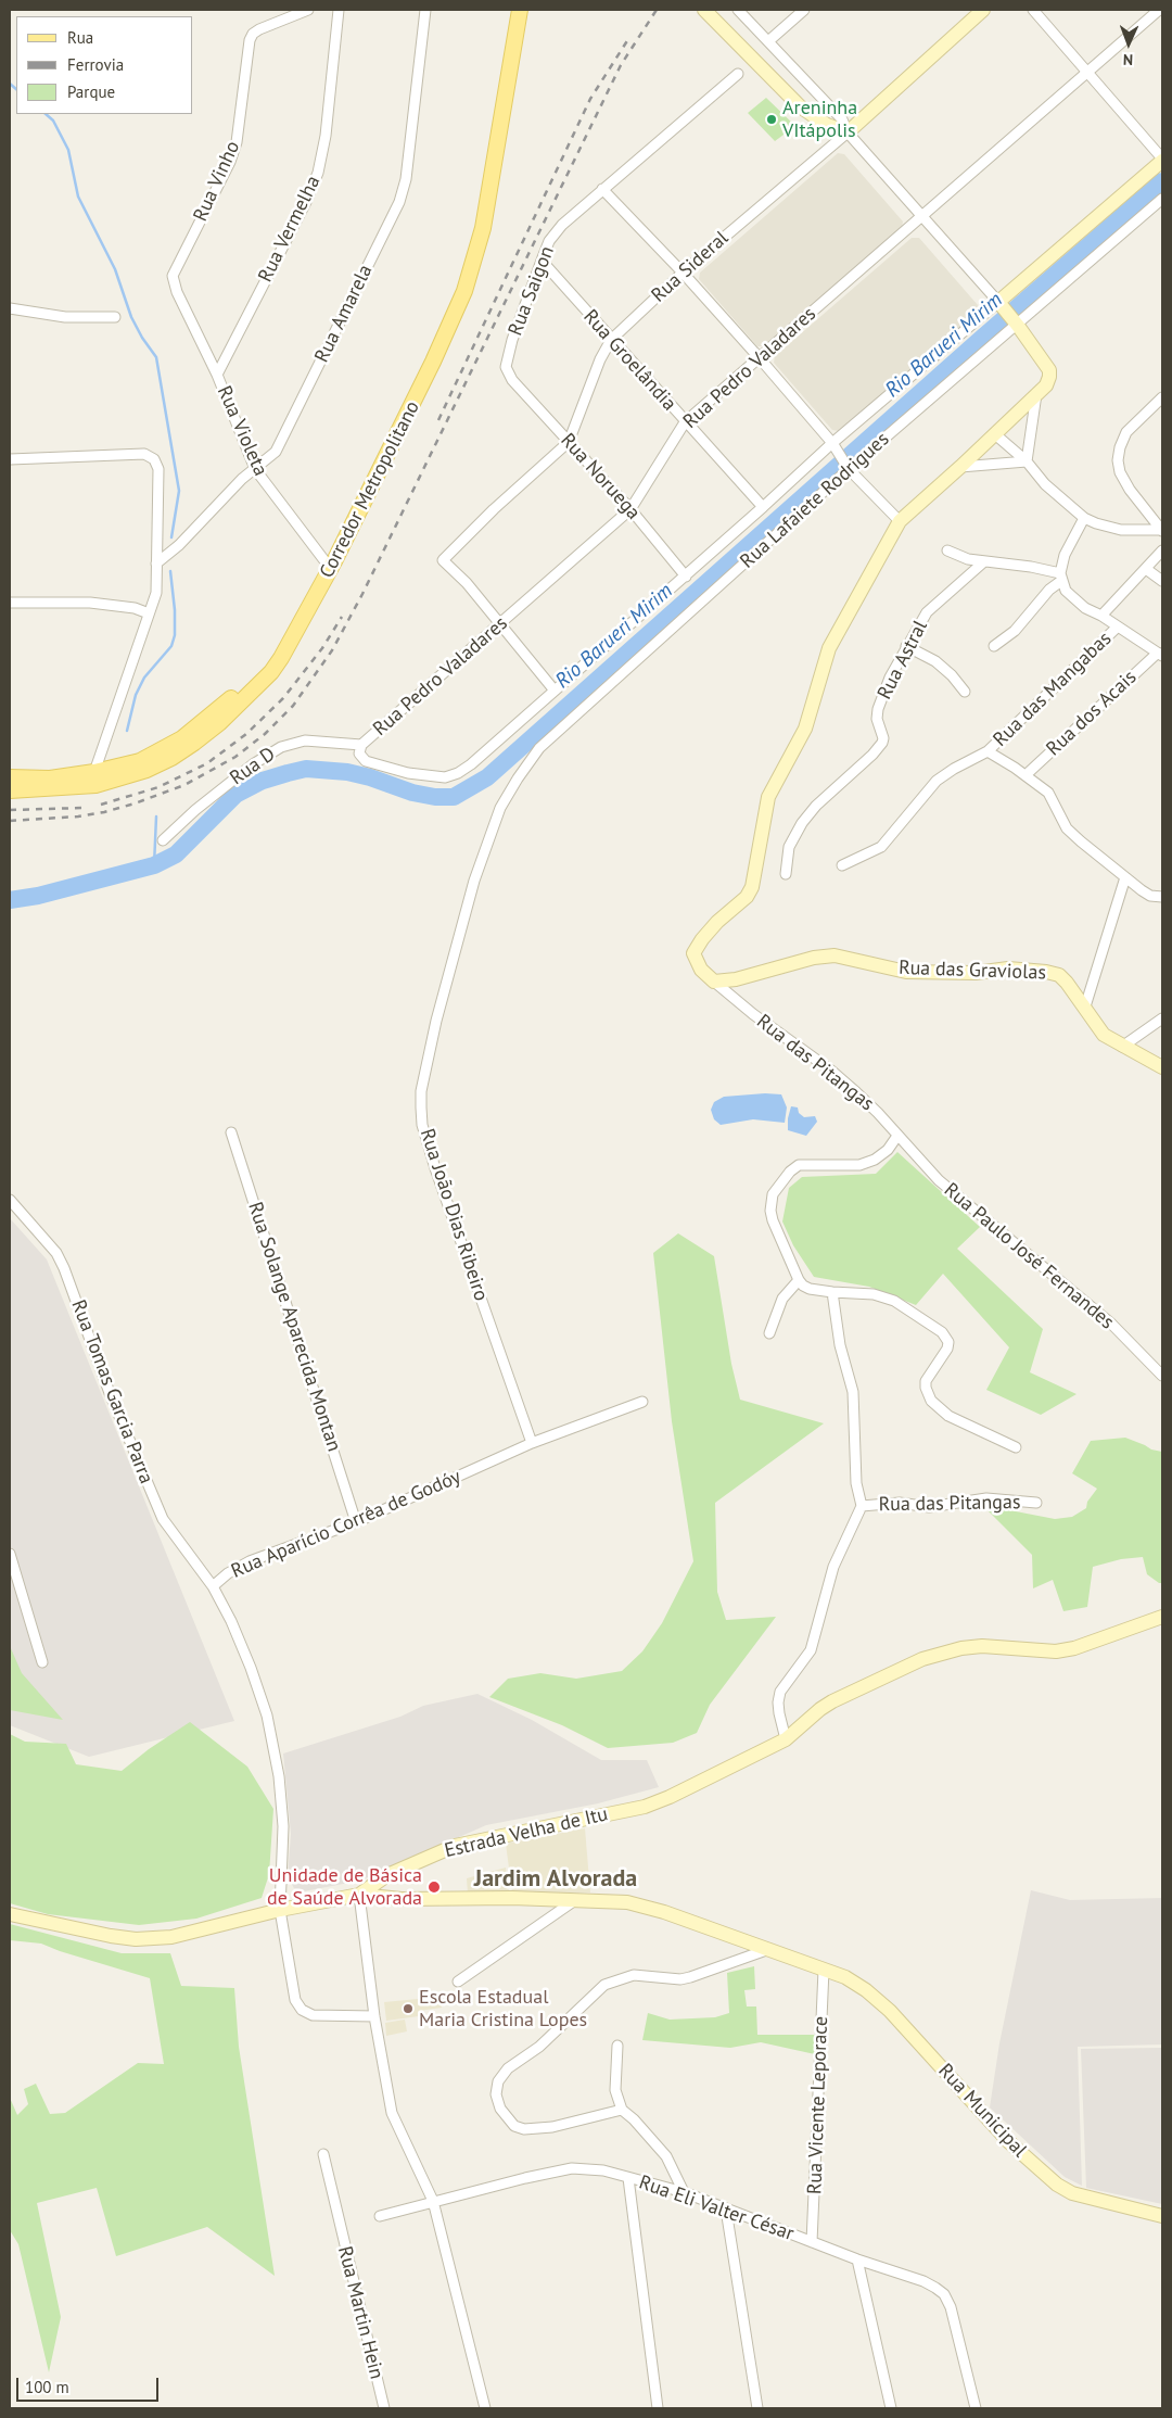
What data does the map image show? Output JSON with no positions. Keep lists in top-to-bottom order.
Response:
{
  "streets": {
    "main road": [
      "Rua Sideral",
      "Corredor Metropolitano",
      "Rua das Graviolas",
      "Estrada Velha de Itu",
      "Rua Municipal"
    ],
    "street": [
      "Rua Vinho",
      "Rua Vermelha",
      "Rua Saigon",
      "Rua Amarela",
      "Rua Groelândia",
      "Rua Pedro Valadares",
      "Rua Violeta",
      "Rua Noruega",
      "Rua Lafaiete Rodrigues",
      "Rua Astral",
      "Rua das Mangabas",
      "Rua dos Acais",
      "Rua D",
      "Rua das Pitangas",
      "Rua João Dias Ribeiro",
      "Rua Paulo José Fernandes",
      "Rua Solange Aparecida Montan",
      "Rua Tomas Garcia Parra",
      "Rua Aparício Corrêa de Godóy",
      "Rua Vicente Leporace",
      "Rua Eli Valter César",
      "Rua Martin Hein"
    ]
  },
  "crossings": [
    ["Rua Vinho", "Rua Violeta"],
    ["Rua Vermelha", "Rua Violeta"],
    ["Rua Sideral", "Rua Groelândia"],
    ["Rua Sideral", "Rua Pedro Valadares"],
    ["Rua Sideral", "Rua Noruega"],
    ["Rua Saigon", "Rua Groelândia"],
    ["Rua Saigon", "Rua Noruega"],
    ["Rua Amarela", "Rua Violeta"],
    ["Rua Groelândia", "Rua Pedro Valadares"],
    ["Rua Groelândia", "Rua Lafaiete Rodrigues"],
    ["Rua Pedro Valadares", "Rua Noruega"],
    ["Rua Pedro Valadares", "Rua Lafaiete Rodrigues"],
    ["Rua Pedro Valadares", "Rua D"],
    ["Rua Noruega", "Rua Lafaiete Rodrigues"],
    ["Rua Lafaiete Rodrigues", "Rua D"],
    ["Rua Lafaiete Rodrigues", "Rua João Dias Ribeiro"],
    ["Rua das Mangabas", "Rua dos Acais"],
    ["Rua das Graviolas", "Rua das Pitangas"],
    ["Rua das Pitangas", "Rua Paulo José Fernandes"],
    ["Rua João Dias Ribeiro", "Rua Aparício Corrêa de Godóy"],
    ["Rua Solange Aparecida Montan", "Rua Aparício Corrêa de Godóy"],
    ["Rua Tomas Garcia Parra", "Rua Aparício Corrêa de Godóy"],
    ["Rua Aparício Corrêa de Godóy", "Estrada Velha de Itu"],
    ["Estrada Velha de Itu", "Rua Municipal"],
    ["Rua Vicente Leporace", "Rua Municipal"],
    ["Rua Vicente Leporace", "Rua Eli Valter César"]
  ],
  "districts": ["Jardim Alvorada"],
  "water": ["Rio Barueri Mirim"],
  "places": ["Areninha VItápolis", "Unidade de Básica de Saúde Alvorada", "Escola Estadual Maria Cristina Lopes"],
  "legend": ["Rua", "Ferrovia", "Parque"],
  "scale_bar": "100 m",
  "north": "bottom"
}
